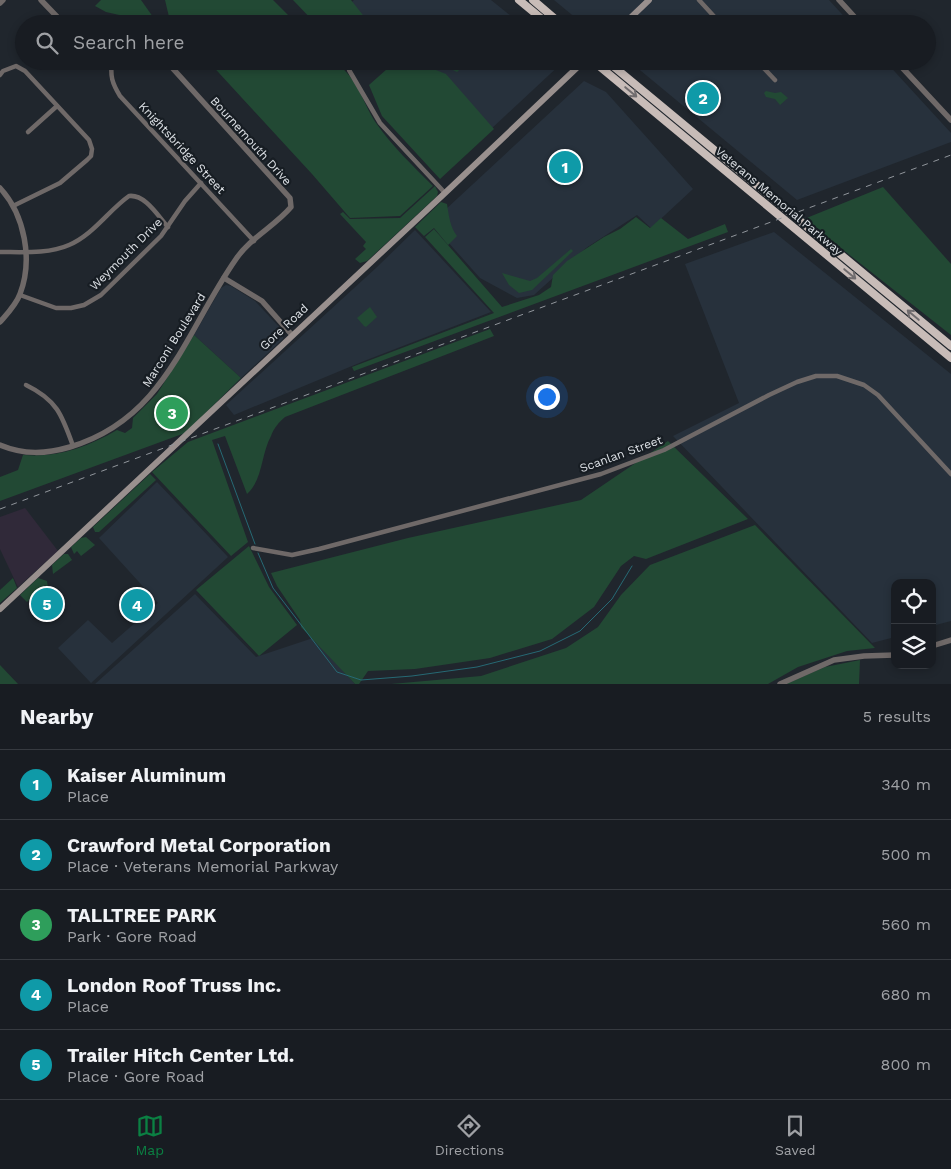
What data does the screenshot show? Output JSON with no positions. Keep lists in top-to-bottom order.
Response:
{
  "streets": {
    "highway": ["Veterans Memorial Parkway"],
    "main road": ["Gore Road"],
    "street": [
      "Bournemouth Drive",
      "Knightsbridge Street",
      "Weymouth Drive",
      "Marconi Boulevard",
      "Scanlan Street"
    ]
  },
  "crossings": [
    ["Bournemouth Drive", "Knightsbridge Street"],
    ["Bournemouth Drive", "Marconi Boulevard"],
    ["Knightsbridge Street", "Weymouth Drive"]
  ],
  "page": {
    "search": "Search here",
    "pins": [
      "2",
      "1",
      "3",
      "5",
      "4"
    ],
    "heading": ["Nearby", "5 results"],
    "list": [
      {
        "mark": "1",
        "name": "Kaiser Aluminum",
        "note": "Place",
        "value": "340 m"
      },
      {
        "mark": "2",
        "name": "Crawford Metal Corporation",
        "note": "Place · Veterans Memorial Parkway",
        "value": "500 m"
      },
      {
        "mark": "3",
        "name": "TALLTREE PARK",
        "note": "Park · Gore Road",
        "value": "560 m"
      },
      {
        "mark": "4",
        "name": "London Roof Truss Inc.",
        "note": "Place",
        "value": "680 m"
      },
      {
        "mark": "5",
        "name": "Trailer Hitch Center Ltd.",
        "note": "Place · Gore Road",
        "value": "800 m"
      }
    ],
    "nav": ["Map", "Directions", "Saved"]
  }
}
